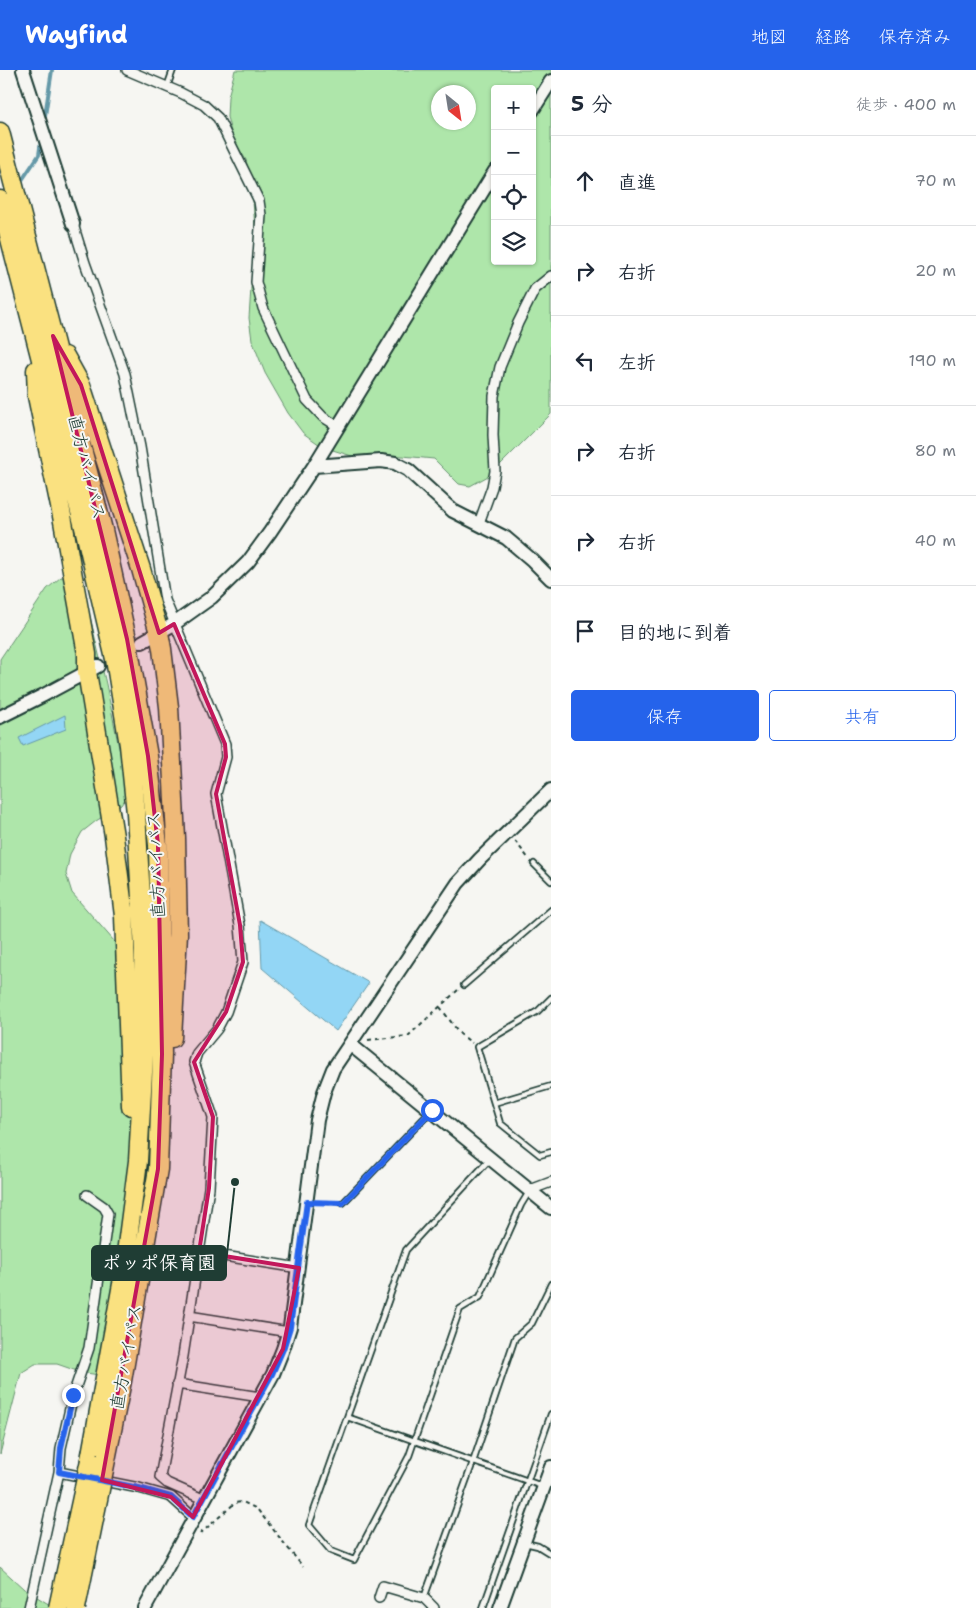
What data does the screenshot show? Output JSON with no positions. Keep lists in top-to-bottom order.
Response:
{
  "streets": {
    "highway": ["直方バイパス"]
  },
  "places": ["ポッポ保育園"],
  "north": "bottom right",
  "page": {
    "header": "Wayfind",
    "nav": ["地図", "経路", "保存済み"],
    "heading": ["5 分", "徒歩 · 400 m"],
    "map_buttons": ["+", "−"],
    "list": [
      ["直進", "70 m"],
      ["右折", "20 m"],
      ["左折", "190 m"],
      ["右折", "80 m"],
      ["右折", "40 m"],
      "目的地に到着"
    ],
    "buttons": ["保存", "共有"]
  }
}
